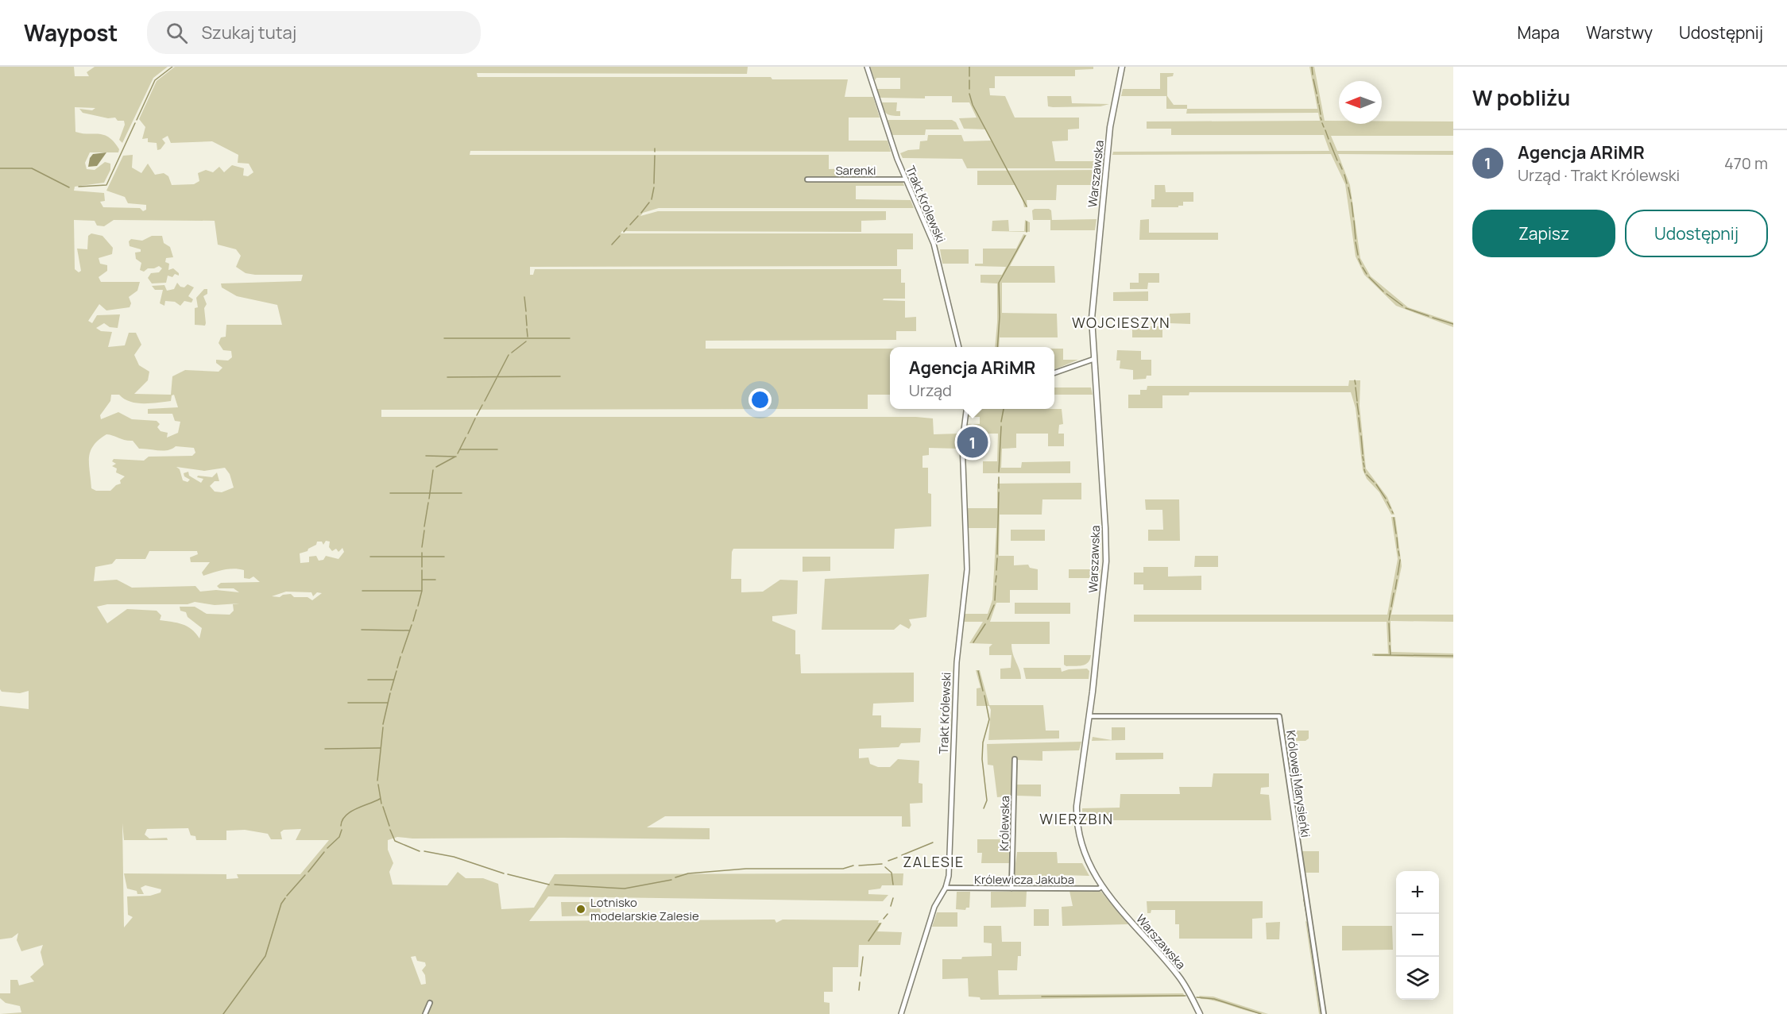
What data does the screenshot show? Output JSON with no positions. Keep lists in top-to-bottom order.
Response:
{
  "streets": {
    "main road": ["Warszawska"],
    "street": [
      "Sarenki",
      "Trakt Królewski",
      "Królowej Marysieńki",
      "Królewska",
      "Królewicza Jakuba"
    ]
  },
  "crossings": [
    ["Sarenki", "Trakt Królewski"],
    ["Warszawska", "Królowej Marysieńki"],
    ["Warszawska", "Królewicza Jakuba"],
    ["Trakt Królewski", "Królewicza Jakuba"],
    ["Królewska", "Królewicza Jakuba"]
  ],
  "districts": ["WOJCIESZYN", "WIERZBIN", "ZALESIE"],
  "places": ["Lotnisko modelarskie Zalesie"],
  "north": "left",
  "page": {
    "header": "Waypost",
    "search": "Szukaj tutaj",
    "nav": ["Mapa", "Warstwy", "Udostępnij"],
    "heading": "W pobliżu",
    "list": [
      {
        "mark": "1",
        "name": "Agencja ARiMR",
        "note": "Urząd · Trakt Królewski",
        "value": "470 m"
      }
    ],
    "buttons": ["Zapisz", "Udostępnij"],
    "popup": ["Agencja ARiMR", "Urząd"],
    "pins": "1",
    "map_buttons": ["+", "−"]
  }
}
